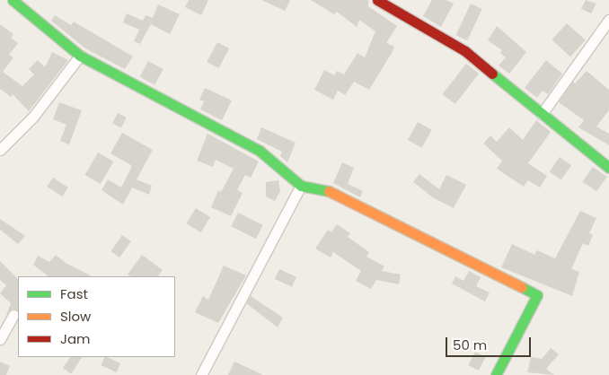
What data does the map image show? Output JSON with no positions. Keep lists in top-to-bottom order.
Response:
{
  "legend": ["Fast", "Slow", "Jam"],
  "scale_bar": "50 m"
}
